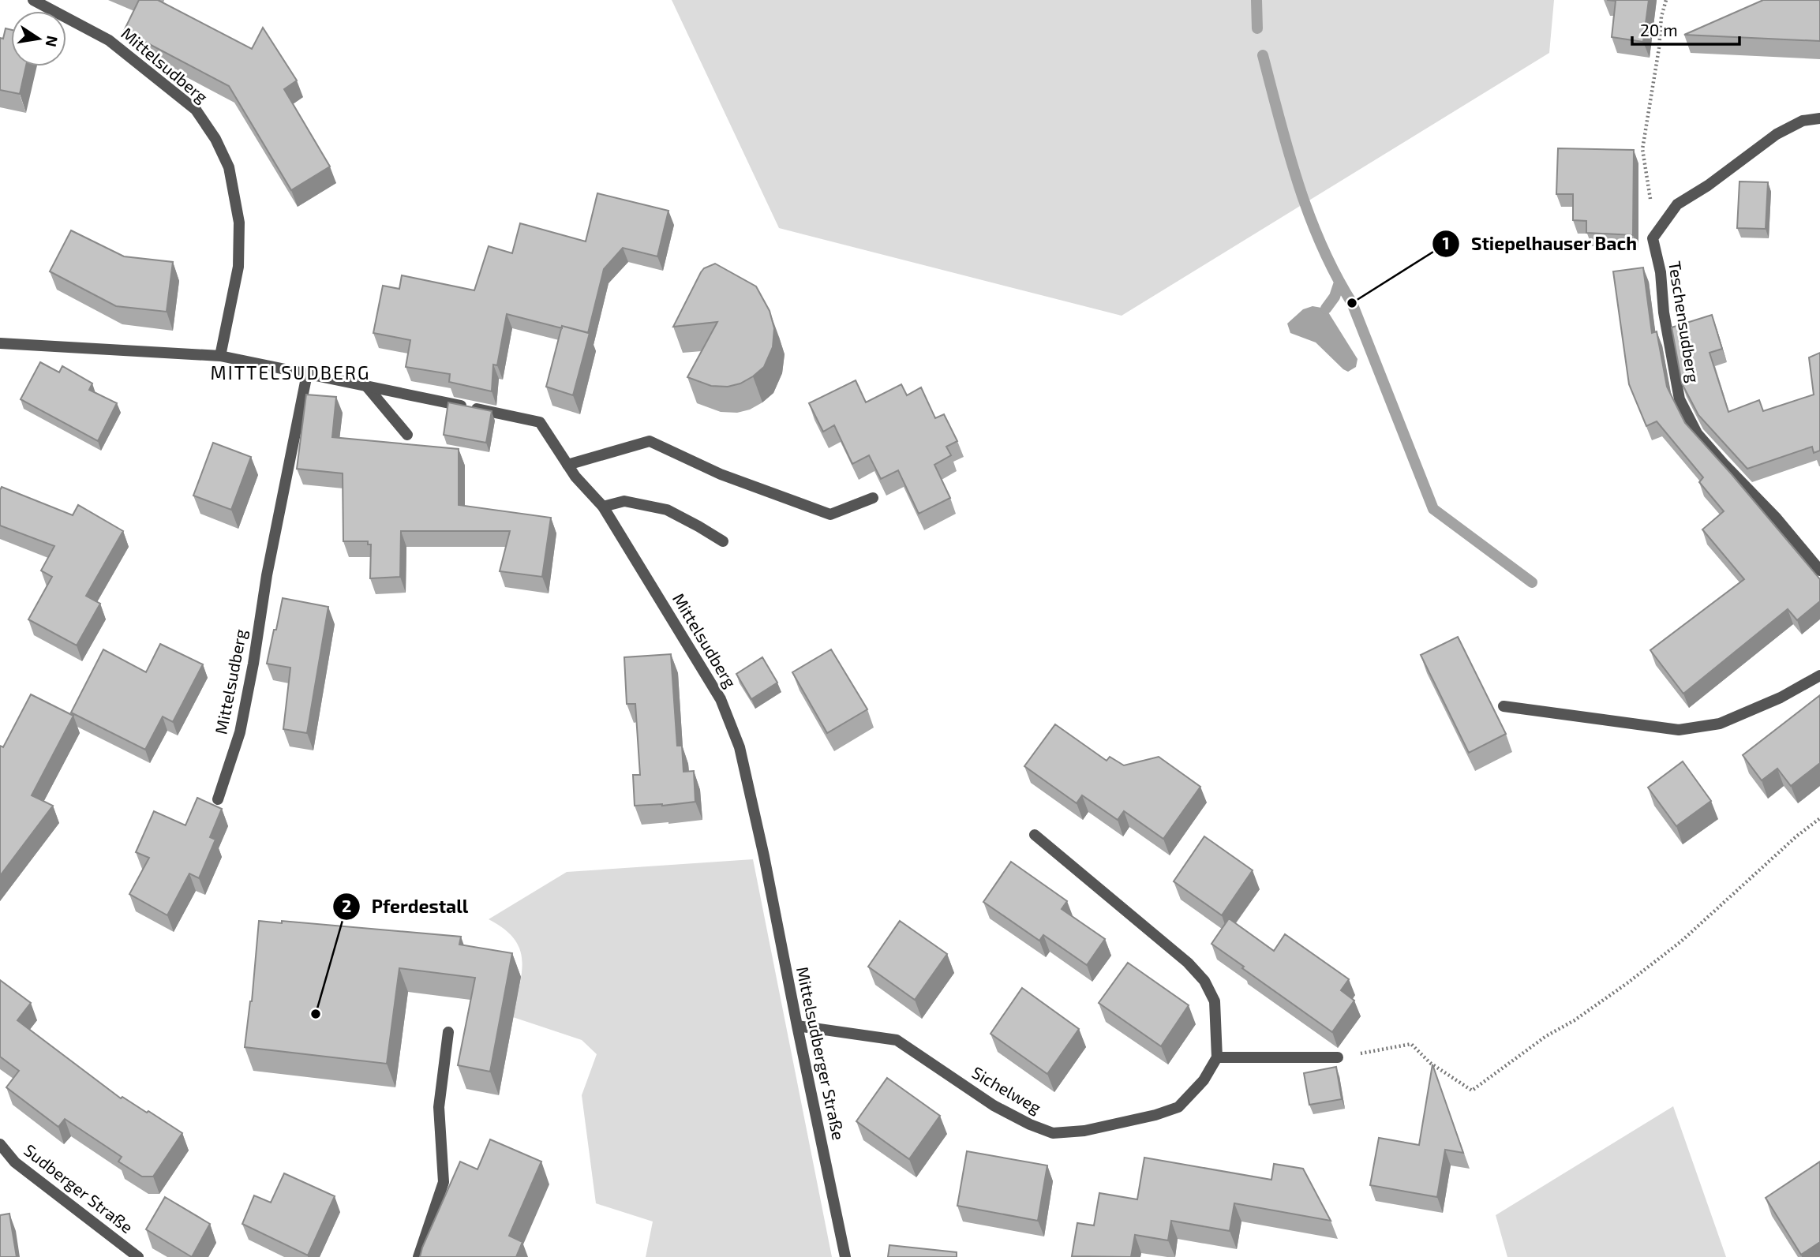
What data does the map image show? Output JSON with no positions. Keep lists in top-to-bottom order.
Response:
{
  "streets": {
    "street": [
      "Mittelsudberg",
      "Teschensudberg",
      "Mittelsudberger Straße",
      "Sichelweg",
      "Sudberger Straße"
    ]
  },
  "crossings": [
    ["Mittelsudberg", "Mittelsudberger Straße"],
    ["Mittelsudberger Straße", "Sichelweg"]
  ],
  "districts": ["MITTELSUDBERG"],
  "places": ["Stiepelhauser Bach", "Pferdestall"],
  "scale_bar": "20 m",
  "north": "right"
}
